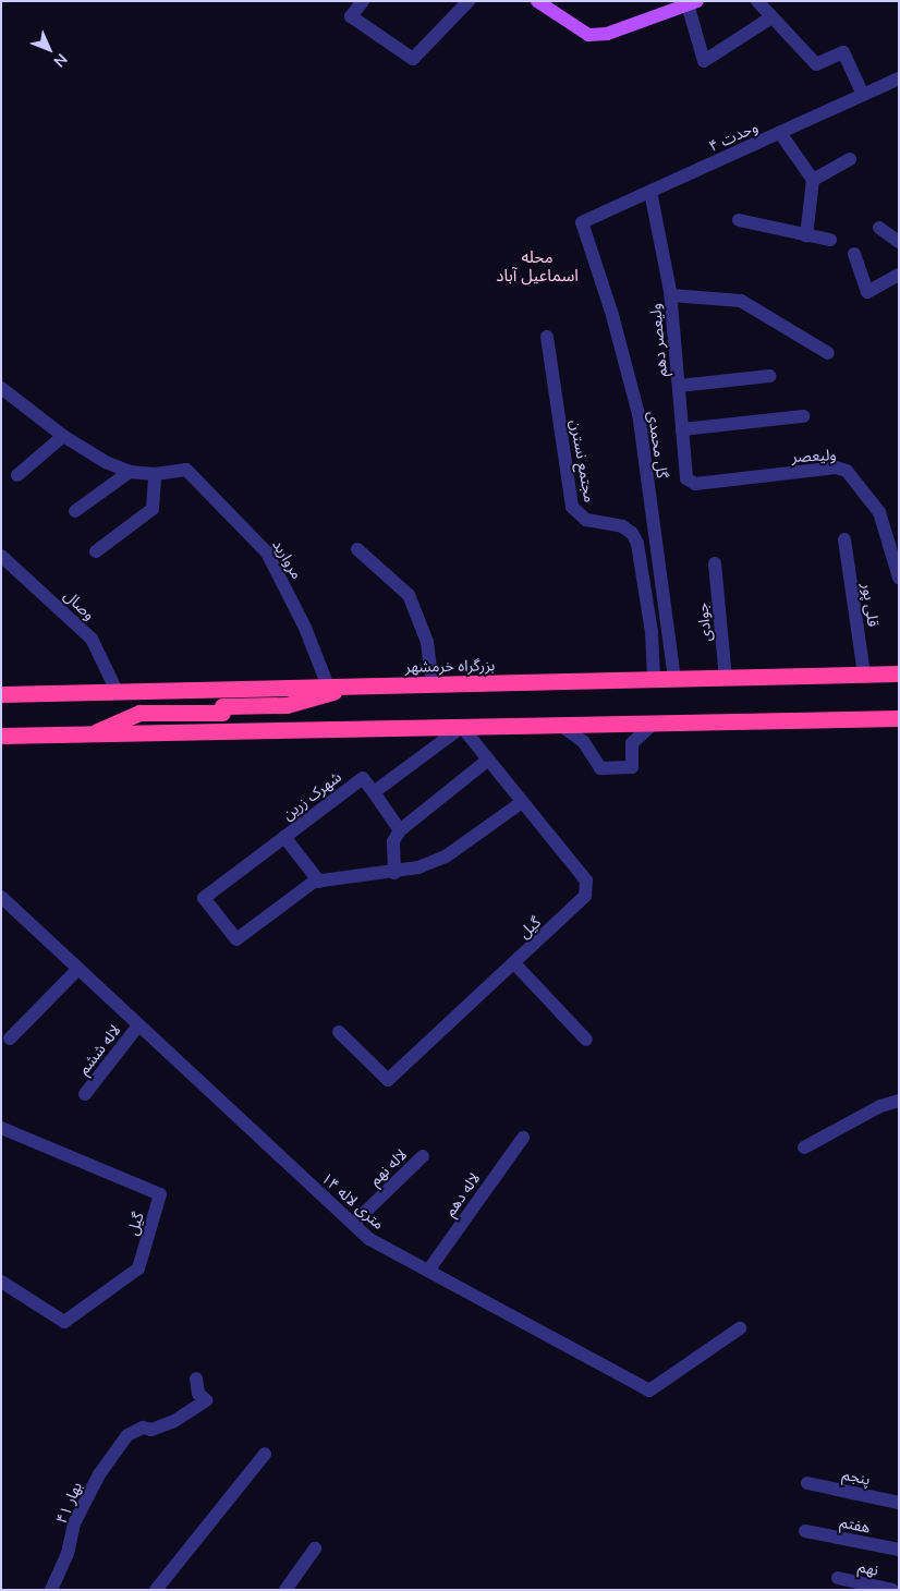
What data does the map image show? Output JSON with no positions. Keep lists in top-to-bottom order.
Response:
{
  "streets": {
    "highway": ["بزرگراه خرمشهر"],
    "street": [
      "وحدت ۴",
      "ولیعصر دهم",
      "گل محمدی",
      "ولیعصر",
      "مجتمع نسترن",
      "مروارید",
      "وصال",
      "قلی پور",
      "جوادی",
      "شهرک زرین",
      "گیل",
      "لاله ششم",
      "لاله نهم",
      "لاله دهم",
      "۱۴ متری لاله",
      "پنجم",
      "بهار ۴۱",
      "هفتم",
      "نهم"
    ]
  },
  "crossings": [
    ["وحدت ۴", "ولیعصر دهم"],
    ["وحدت ۴", "گل محمدی"],
    ["ولیعصر دهم", "ولیعصر"],
    ["گل محمدی", "بزرگراه خرمشهر"],
    ["مجتمع نسترن", "بزرگراه خرمشهر"],
    ["مروارید", "بزرگراه خرمشهر"],
    ["وصال", "بزرگراه خرمشهر"],
    ["قلی پور", "بزرگراه خرمشهر"],
    ["جوادی", "بزرگراه خرمشهر"],
    ["لاله ششم", "۱۴ متری لاله"],
    ["لاله نهم", "۱۴ متری لاله"],
    ["لاله دهم", "۱۴ متری لاله"]
  ],
  "districts": ["محله اسماعیل آباد"],
  "north": "bottom right"
}
